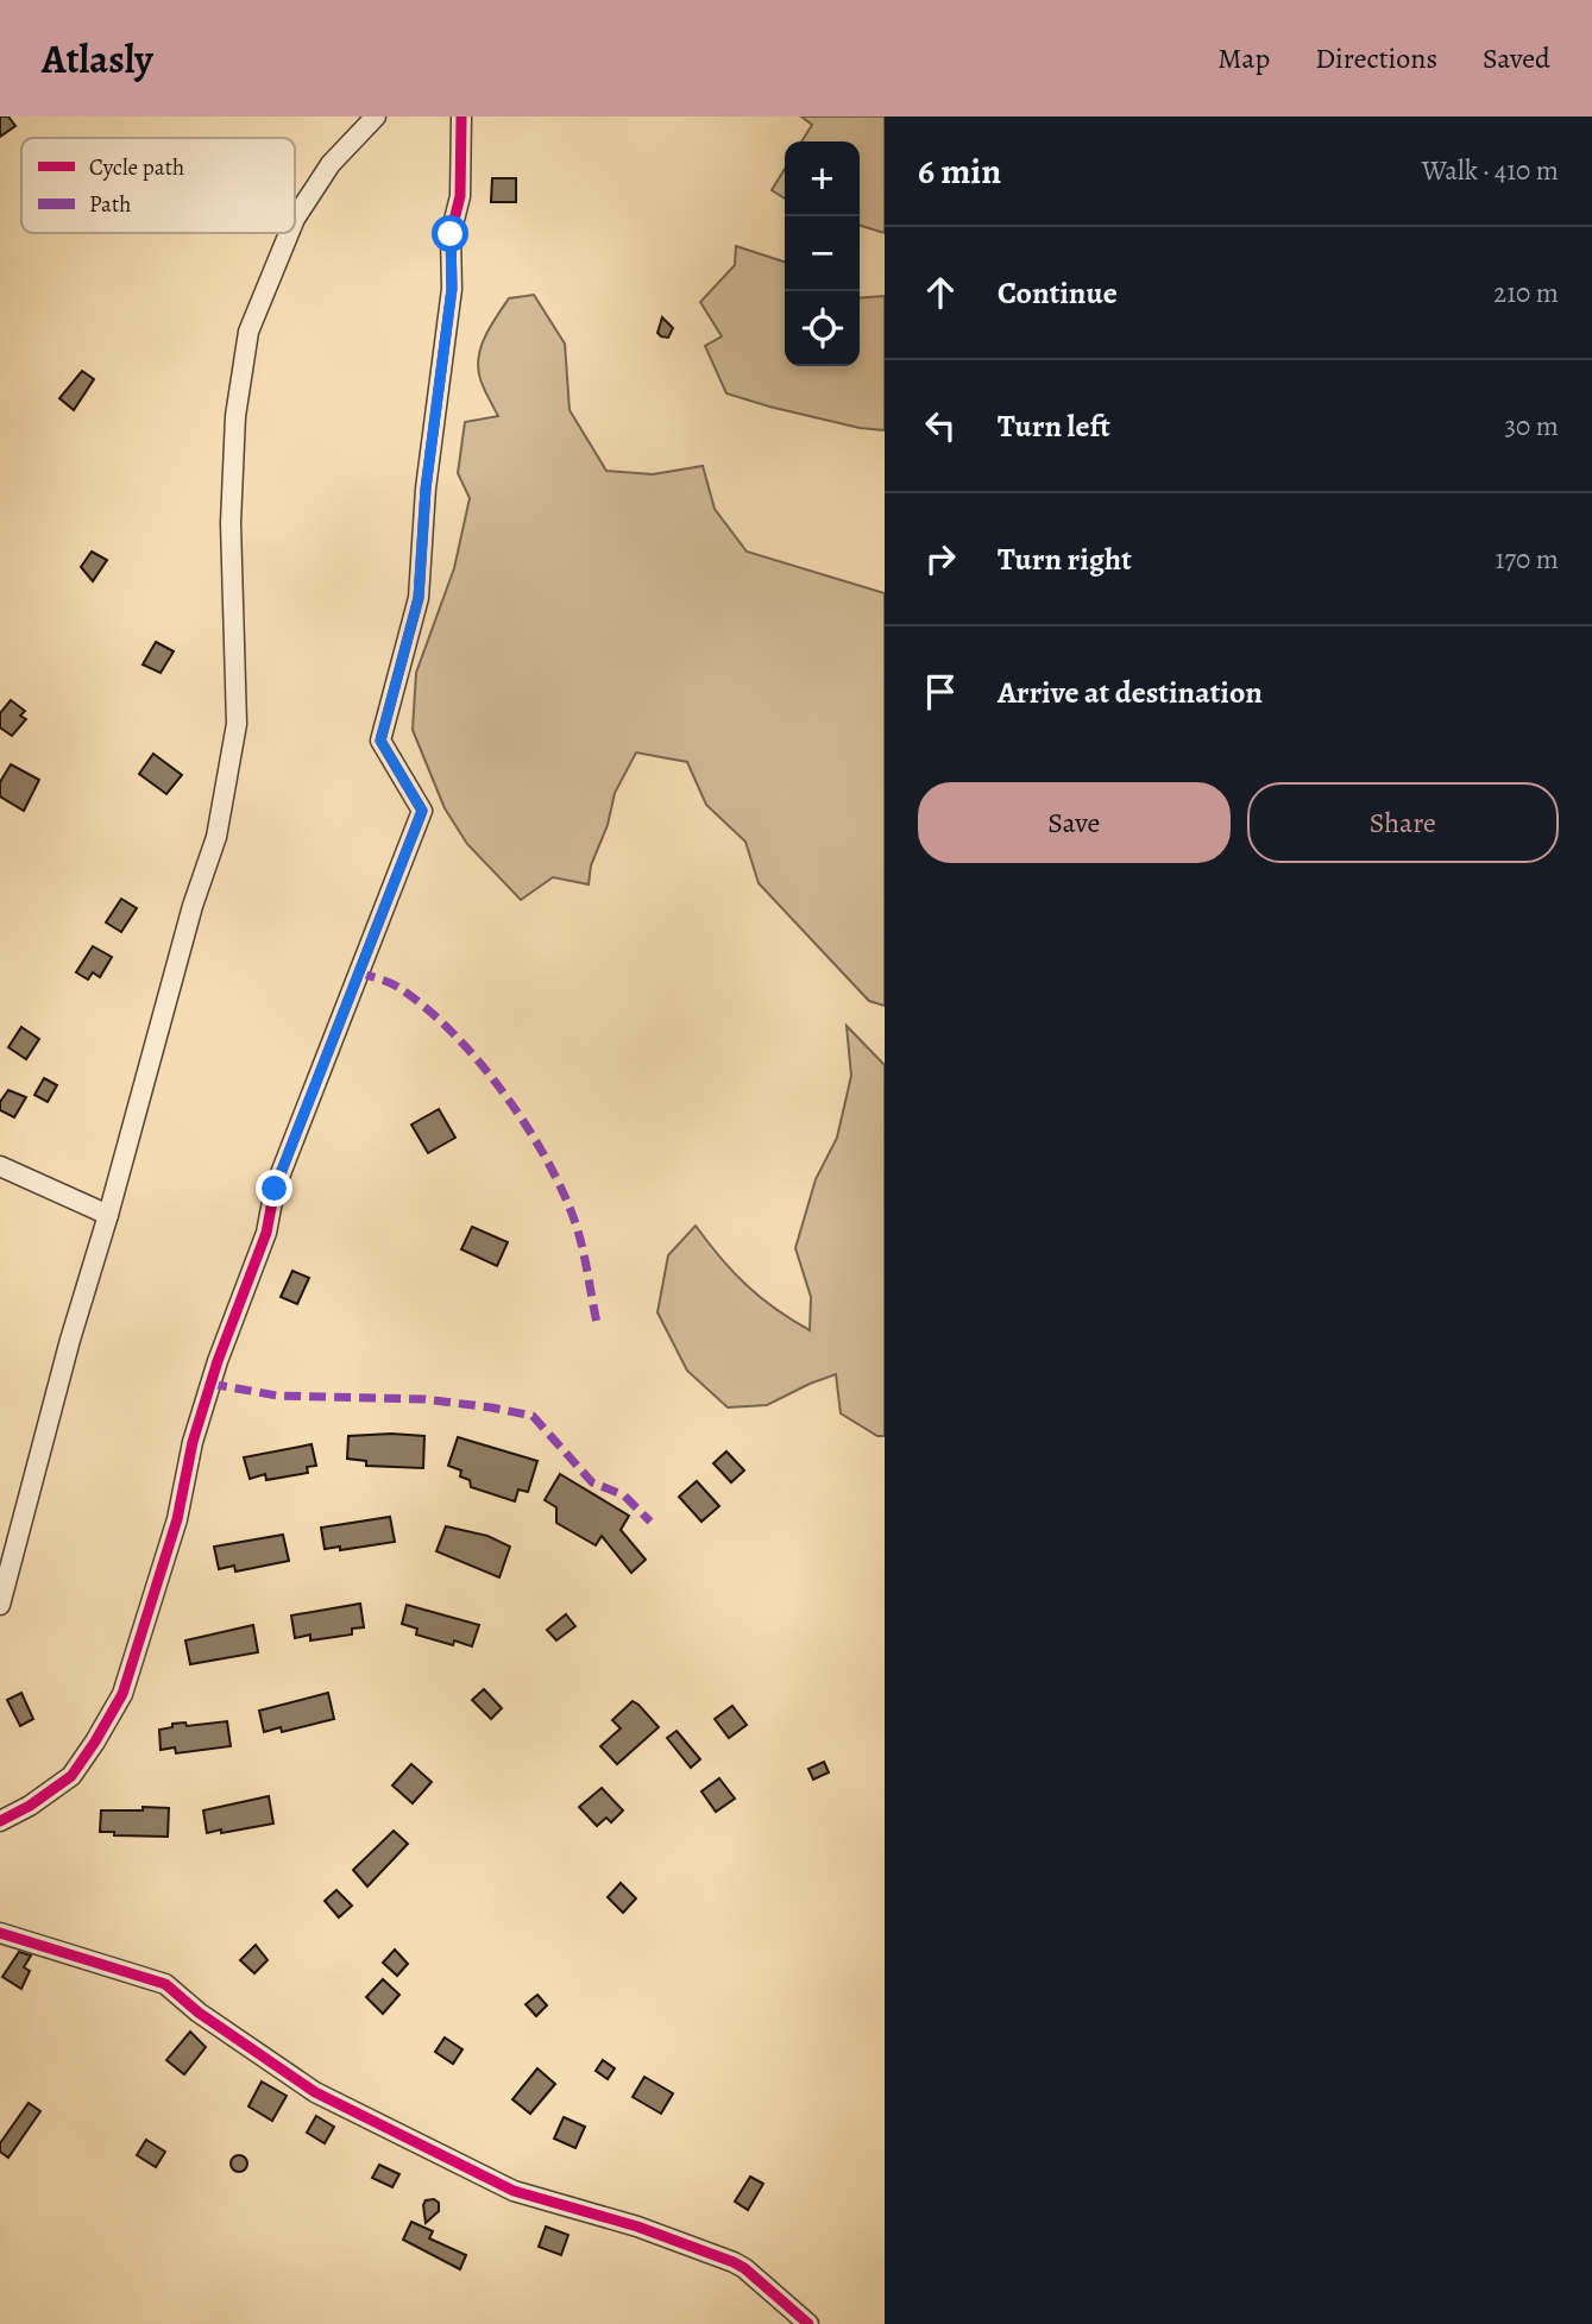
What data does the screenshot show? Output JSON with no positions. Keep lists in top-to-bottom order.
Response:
{
  "legend": ["Cycle path", "Path"],
  "page": {
    "header": "Atlasly",
    "nav": ["Map", "Directions", "Saved"],
    "heading": ["6 min", "Walk · 410 m"],
    "map_buttons": ["+", "−"],
    "list": [
      ["Continue", "210 m"],
      ["Turn left", "30 m"],
      ["Turn right", "170 m"],
      "Arrive at destination"
    ],
    "buttons": ["Save", "Share"]
  }
}
